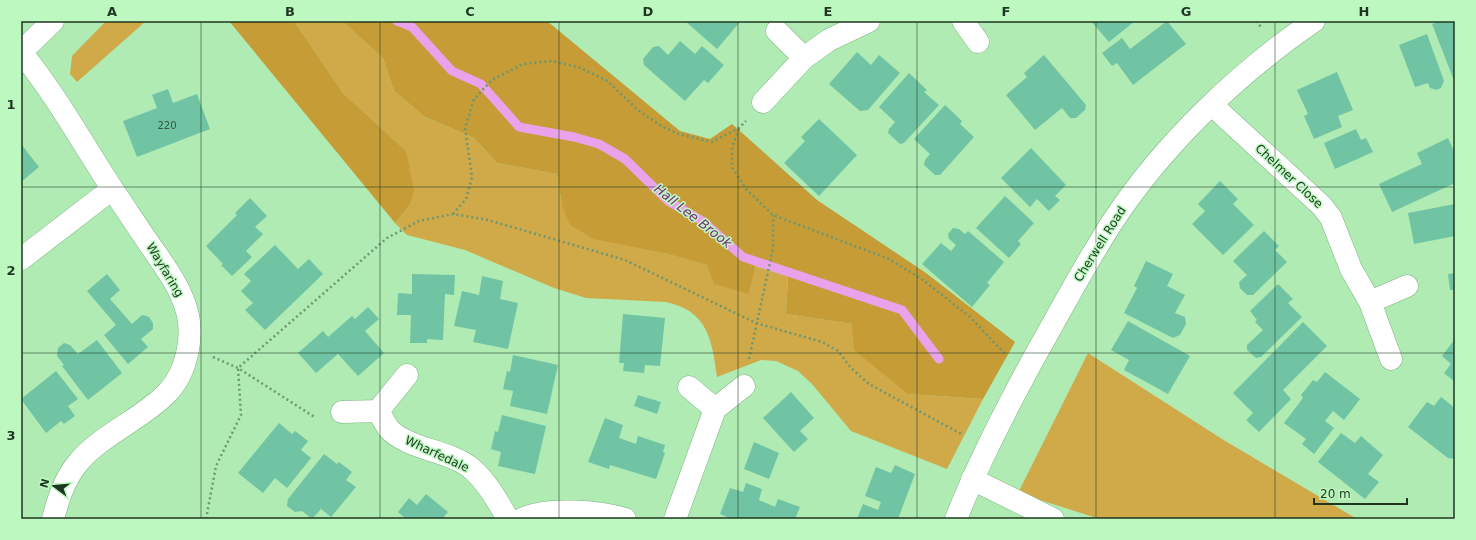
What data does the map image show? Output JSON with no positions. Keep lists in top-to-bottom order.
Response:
{
  "streets": {
    "street": [
      "Chelmer Close",
      "Cherwell Road",
      "Wayfaring",
      "Wharfedale"
    ]
  },
  "crossings": [
    ["Chelmer Close", "Cherwell Road"]
  ],
  "water": ["Hall Lee Brook"],
  "house_numbers": ["220"],
  "scale_bar": "20 m",
  "north": "left",
  "grid": {
    "columns": [
      "A",
      "B",
      "C",
      "D",
      "E",
      "F",
      "G",
      "H"
    ],
    "rows": ["1", "2", "3"]
  }
}
